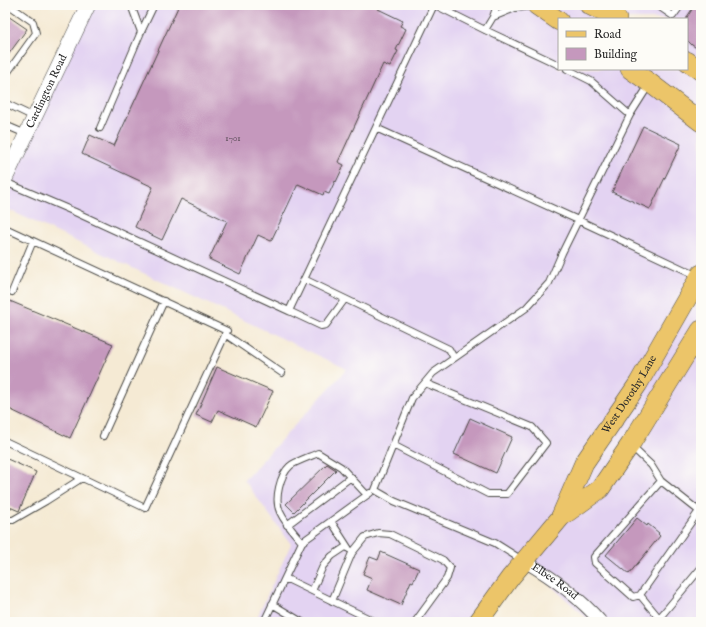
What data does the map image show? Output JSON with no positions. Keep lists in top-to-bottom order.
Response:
{
  "streets": {
    "main road": ["West Dorothy Lane"],
    "street": ["Cardington Road", "Elbee Road"]
  },
  "crossings": [
    ["West Dorothy Lane", "Elbee Road"]
  ],
  "house_numbers": ["1701"],
  "legend": ["Road", "Building"]
}
